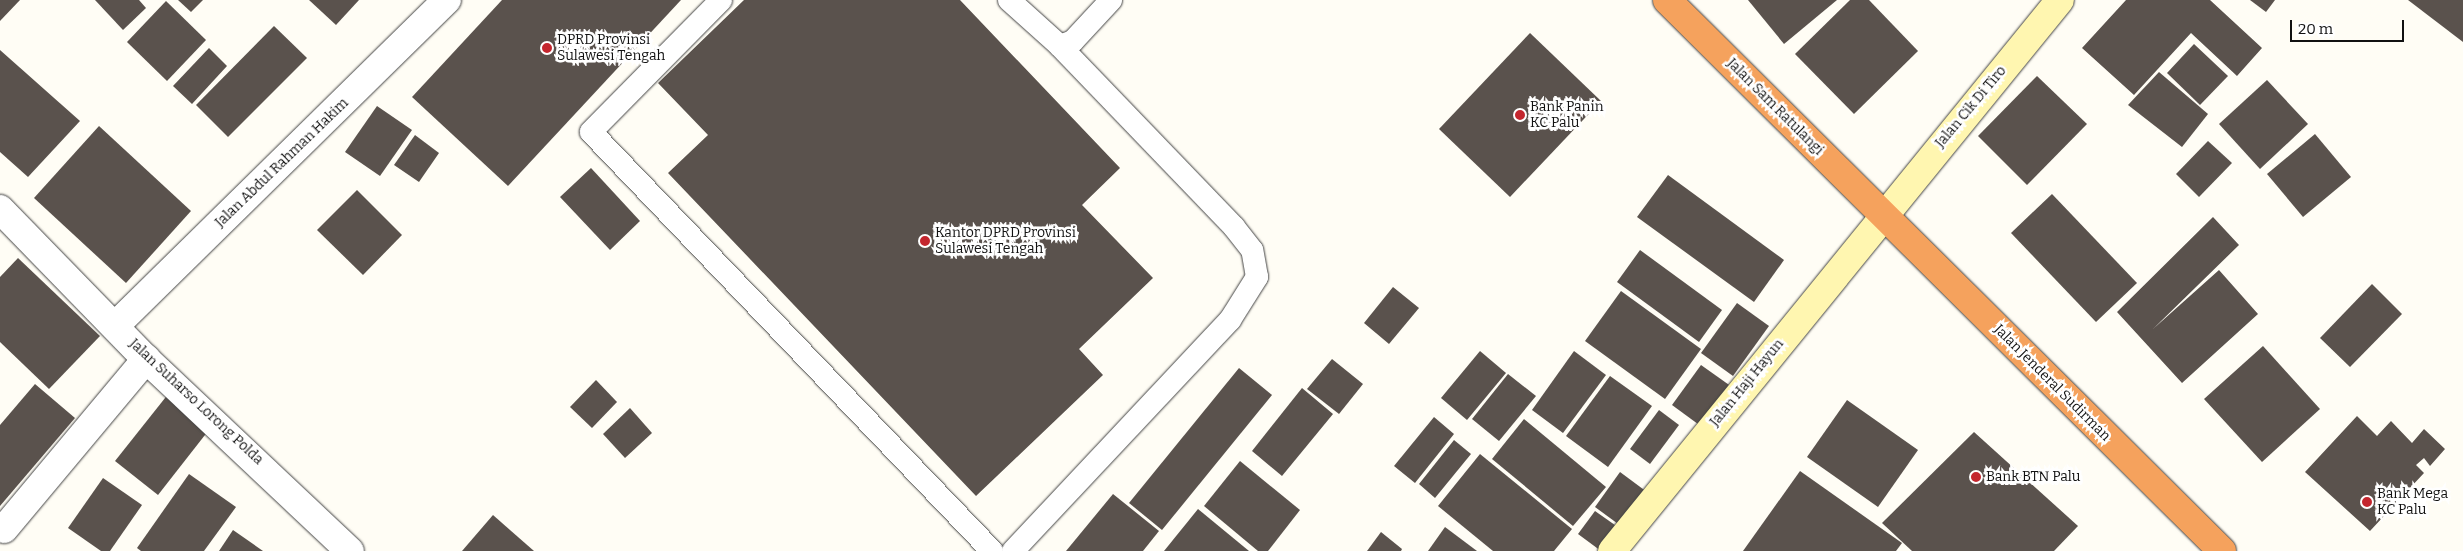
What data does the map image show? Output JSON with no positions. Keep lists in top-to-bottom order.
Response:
{
  "streets": {
    "highway": ["Jalan Sam Ratulangi", "Jalan Jenderal Sudirman"],
    "street": [
      "Jalan Cik Di Tiro",
      "Jalan Abdul Rahman Hakim",
      "Jalan Haji Hayun",
      "Jalan Suharso Lorong Polda"
    ]
  },
  "crossings": [
    ["Jalan Sam Ratulangi", "Jalan Cik Di Tiro"],
    ["Jalan Sam Ratulangi", "Jalan Haji Hayun"],
    ["Jalan Sam Ratulangi", "Jalan Jenderal Sudirman"],
    ["Jalan Cik Di Tiro", "Jalan Haji Hayun"],
    ["Jalan Cik Di Tiro", "Jalan Jenderal Sudirman"],
    ["Jalan Abdul Rahman Hakim", "Jalan Suharso Lorong Polda"],
    ["Jalan Haji Hayun", "Jalan Jenderal Sudirman"]
  ],
  "places": [
    "DPRD Provinsi Sulawesi Tengah",
    "Bank Panin KC Palu",
    "Kantor DPRD Provinsi Sulawesi Tengah",
    "Bank BTN Palu",
    "Bank Mega KC Palu"
  ],
  "scale_bar": "20 m"
}
